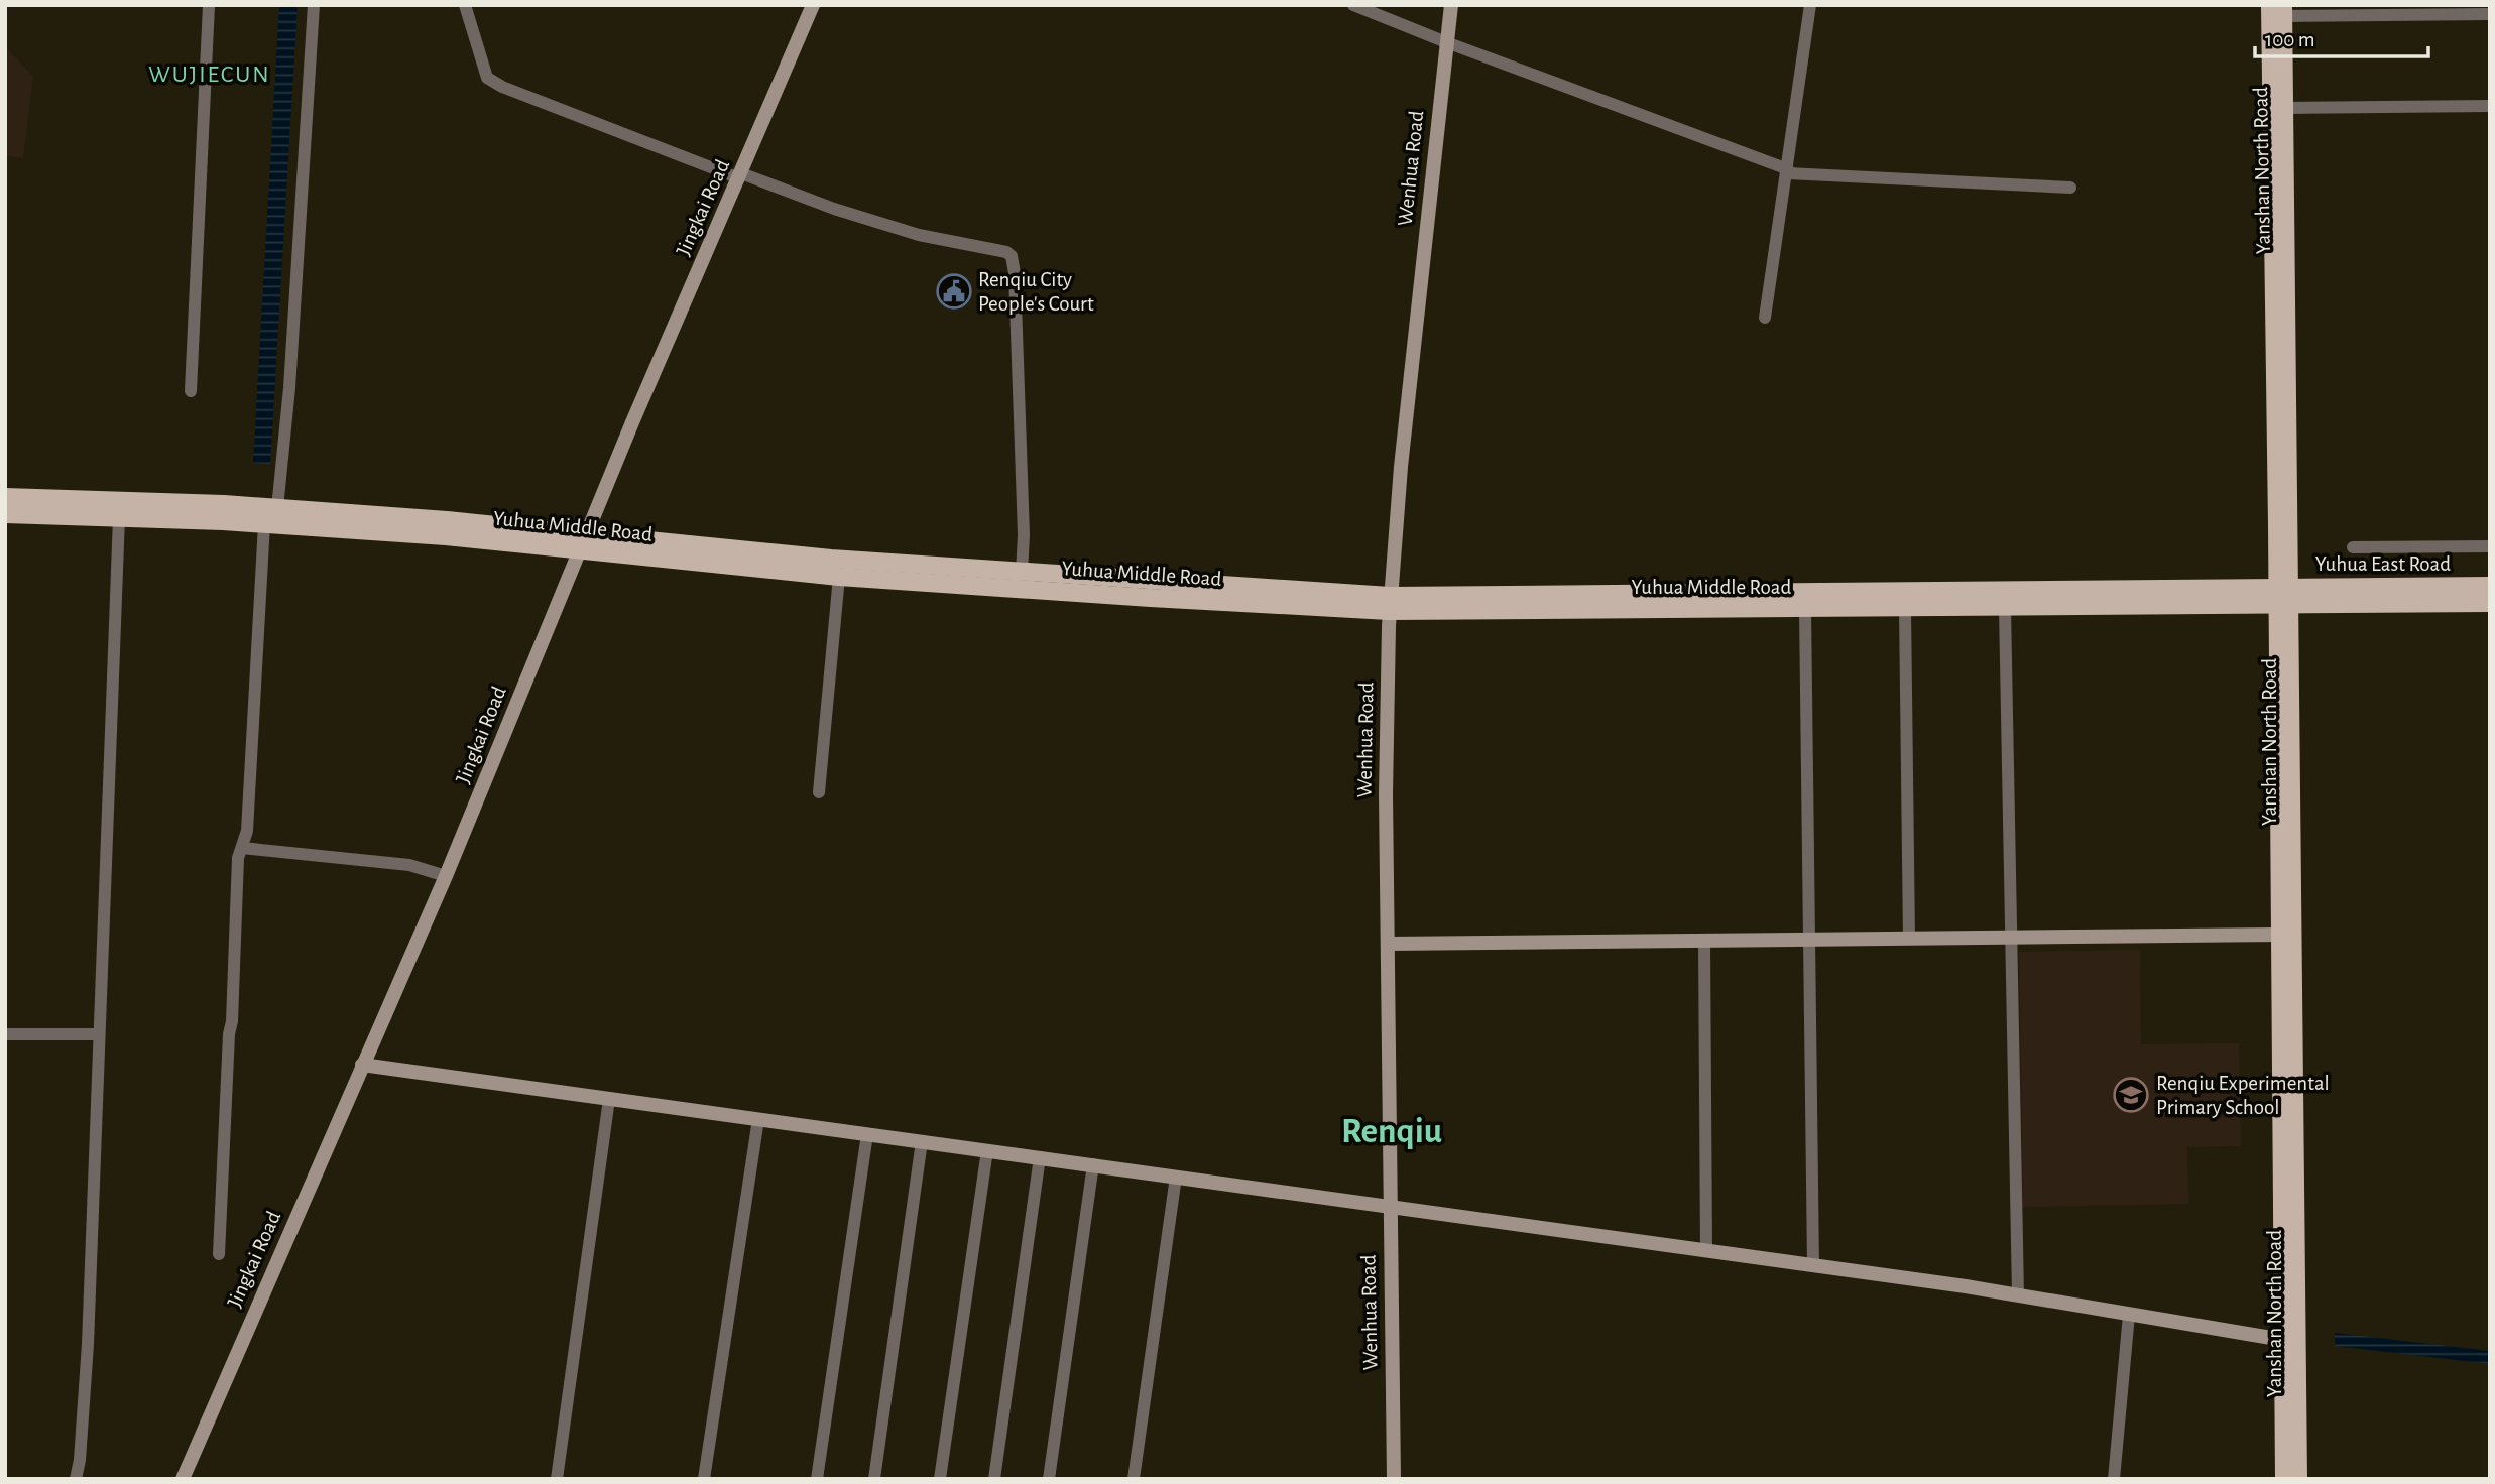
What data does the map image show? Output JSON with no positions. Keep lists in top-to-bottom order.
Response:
{
  "streets": {
    "main road": [
      "Wenhua Road",
      "Yanshan North Road",
      "Jingkai Road",
      "Yuhua Middle Road",
      "Yuhua East Road"
    ]
  },
  "crossings": [
    ["Wenhua Road", "Yuhua Middle Road"],
    ["Yanshan North Road", "Yuhua Middle Road"],
    ["Yanshan North Road", "Yuhua East Road"],
    ["Jingkai Road", "Yuhua Middle Road"],
    ["Yuhua Middle Road", "Yuhua East Road"]
  ],
  "districts": ["WUJIECUN", "Renqiu"],
  "places": {
    "public building": ["Renqiu City People's Court"],
    "school or university": ["Renqiu Experimental Primary School"]
  },
  "scale_bar": "100 m"
}
